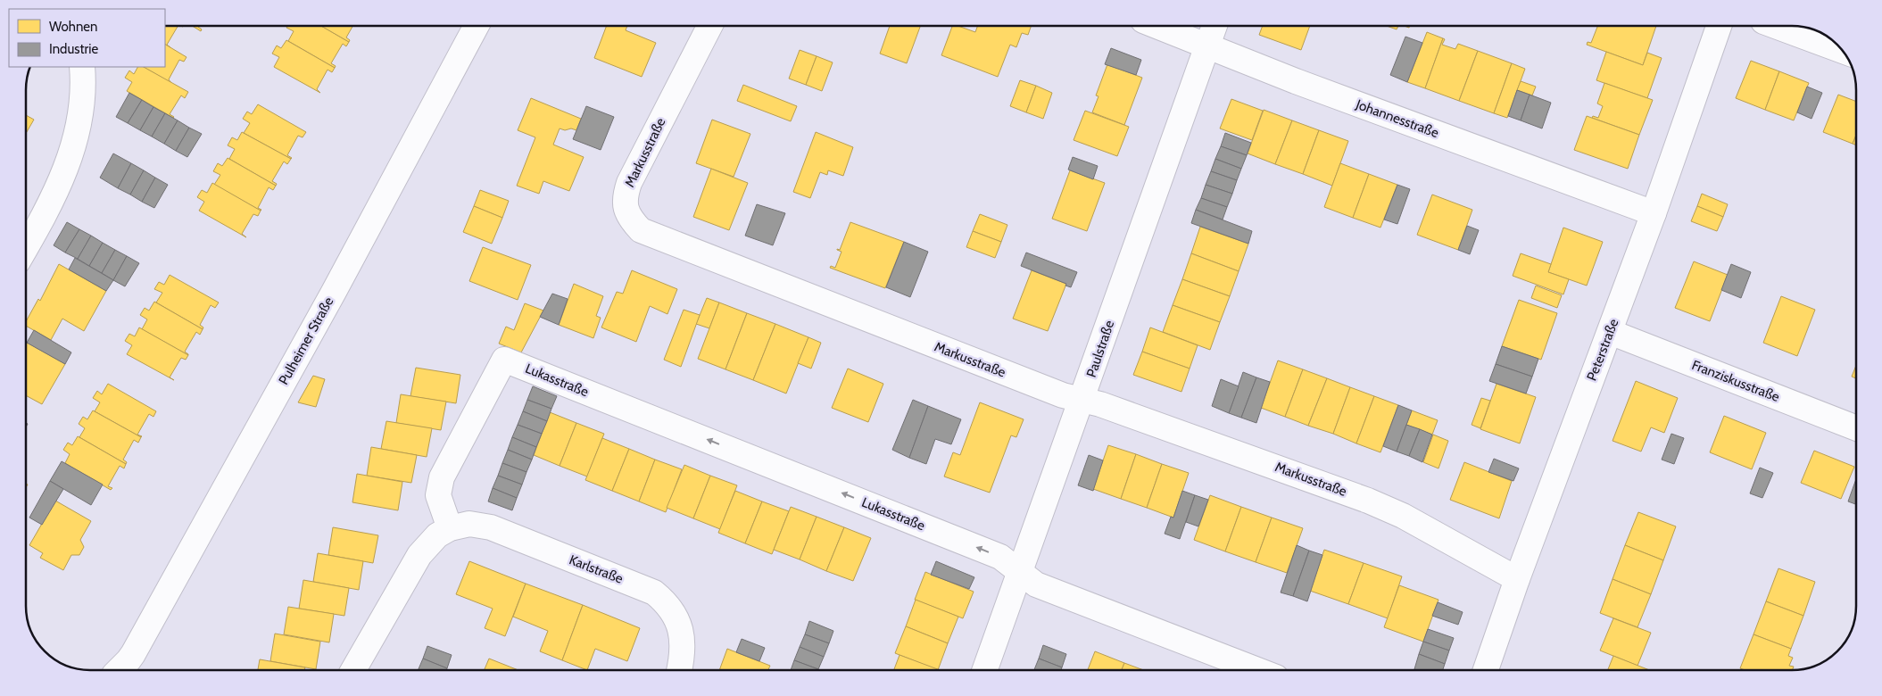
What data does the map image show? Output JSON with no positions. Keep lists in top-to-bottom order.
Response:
{
  "streets": {
    "street": [
      "Johannesstraße",
      "Markusstraße",
      "Pulheimer Straße",
      "Paulstraße",
      "Peterstraße",
      "Lukasstraße",
      "Franziskusstraße",
      "Karlstraße"
    ]
  },
  "crossings": [
    ["Johannesstraße", "Paulstraße"],
    ["Johannesstraße", "Peterstraße"],
    ["Markusstraße", "Paulstraße"],
    ["Markusstraße", "Peterstraße"],
    ["Paulstraße", "Lukasstraße"],
    ["Peterstraße", "Franziskusstraße"],
    ["Lukasstraße", "Karlstraße"]
  ],
  "legend": ["Wohnen", "Industrie"]
}
